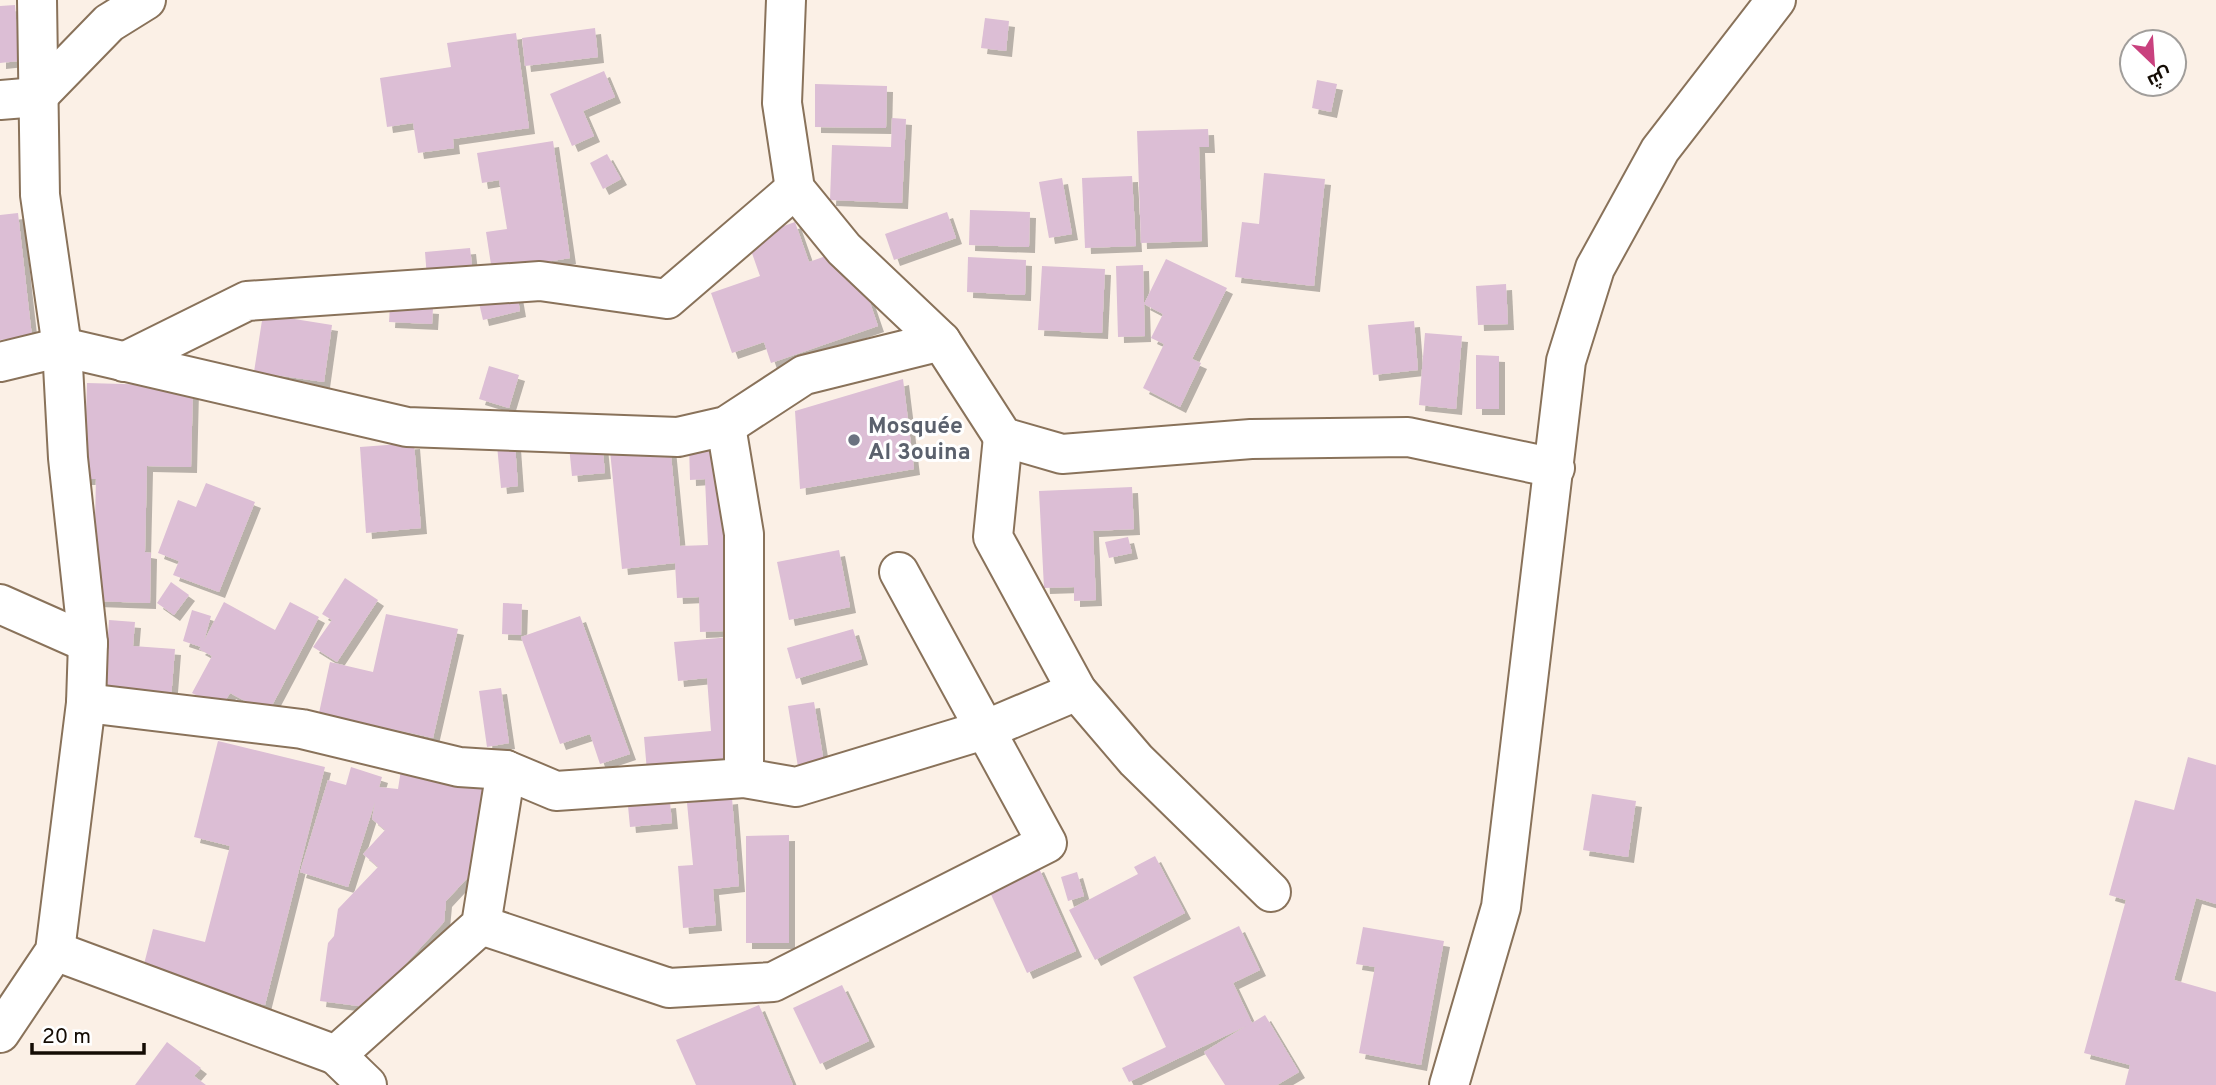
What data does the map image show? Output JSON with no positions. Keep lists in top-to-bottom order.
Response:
{
  "places": ["Mosquée Al 3ouina"],
  "scale_bar": "20 m",
  "north": "bottom right"
}
